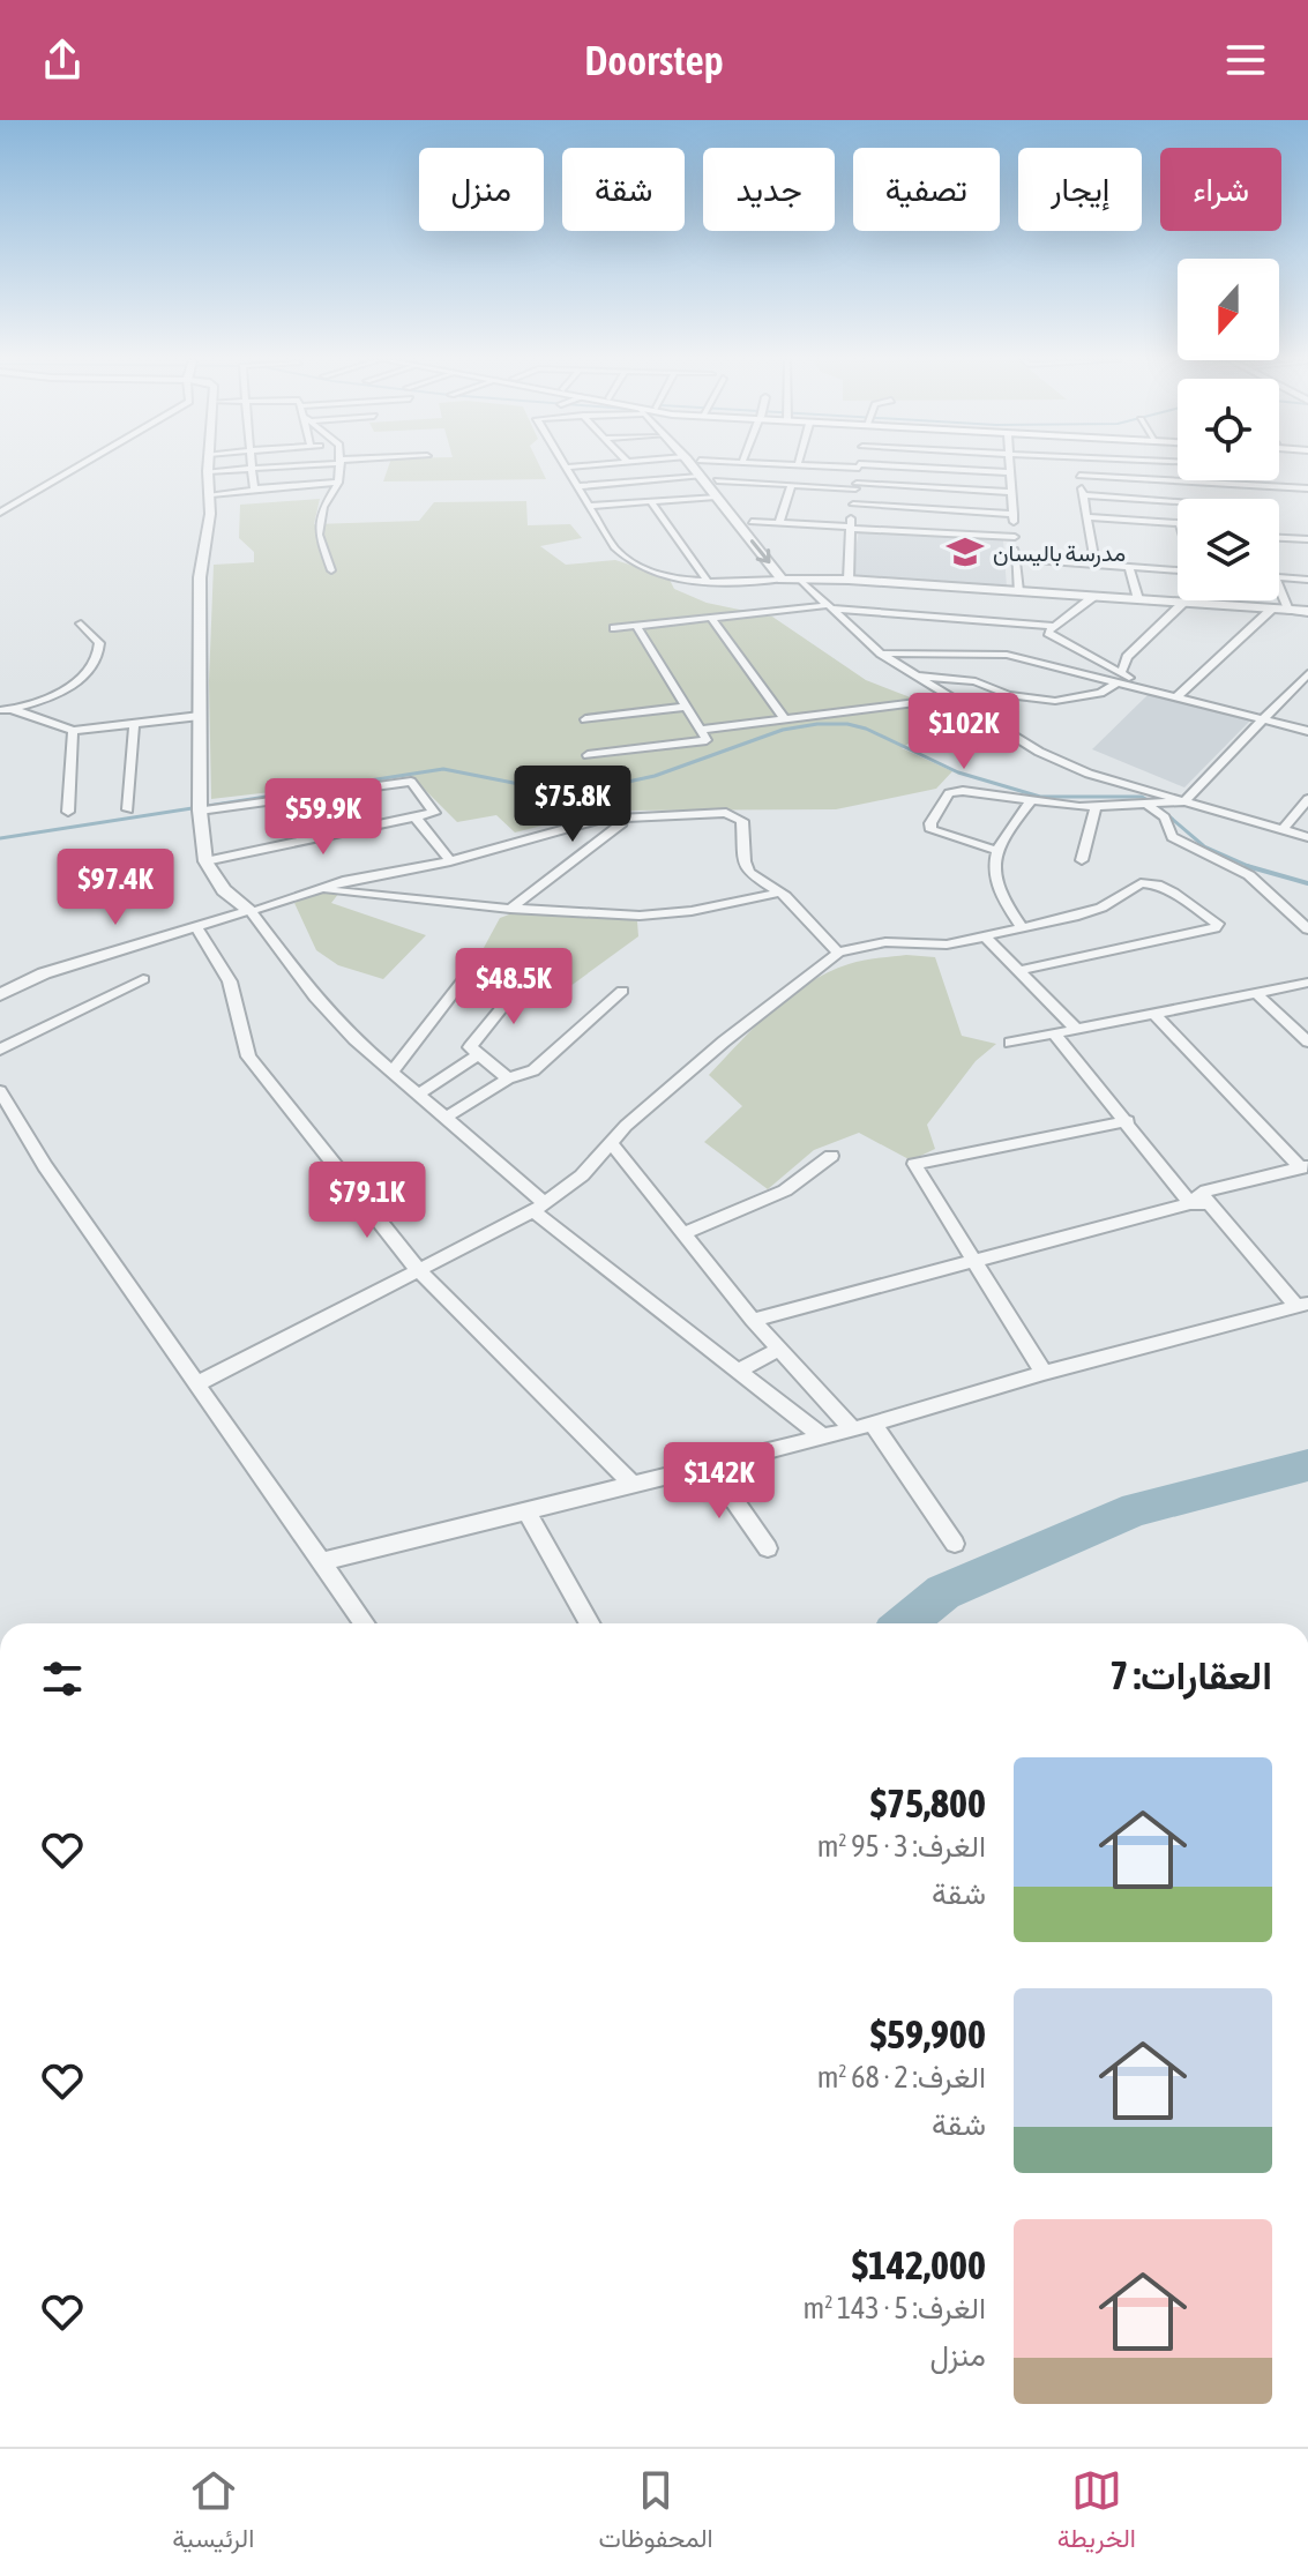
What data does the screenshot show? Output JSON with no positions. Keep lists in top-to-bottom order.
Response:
{
  "places": {
    "school or university": ["مدرسة بالیسان"]
  },
  "north": "bottom",
  "page": {
    "header": "Doorstep",
    "chip": [
      "شراء",
      "إيجار",
      "تصفية",
      "جديد",
      "شقة",
      "منزل"
    ],
    "price": [
      "$102K",
      "$75.8K",
      "$59.9K",
      "$97.4K",
      "$48.5K",
      "$79.1K",
      "$142K"
    ],
    "heading": "العقارات: 7",
    "list": [
      {
        "name": "$75,800",
        "note": "الغرف: 3 · 95 m² · شقة"
      },
      {
        "name": "$59,900",
        "note": "الغرف: 2 · 68 m² · شقة"
      },
      {
        "name": "$142,000",
        "note": "الغرف: 5 · 143 m² · منزل"
      }
    ],
    "tabs": ["الخريطة", "المحفوظات", "الرئيسية"]
  }
}
